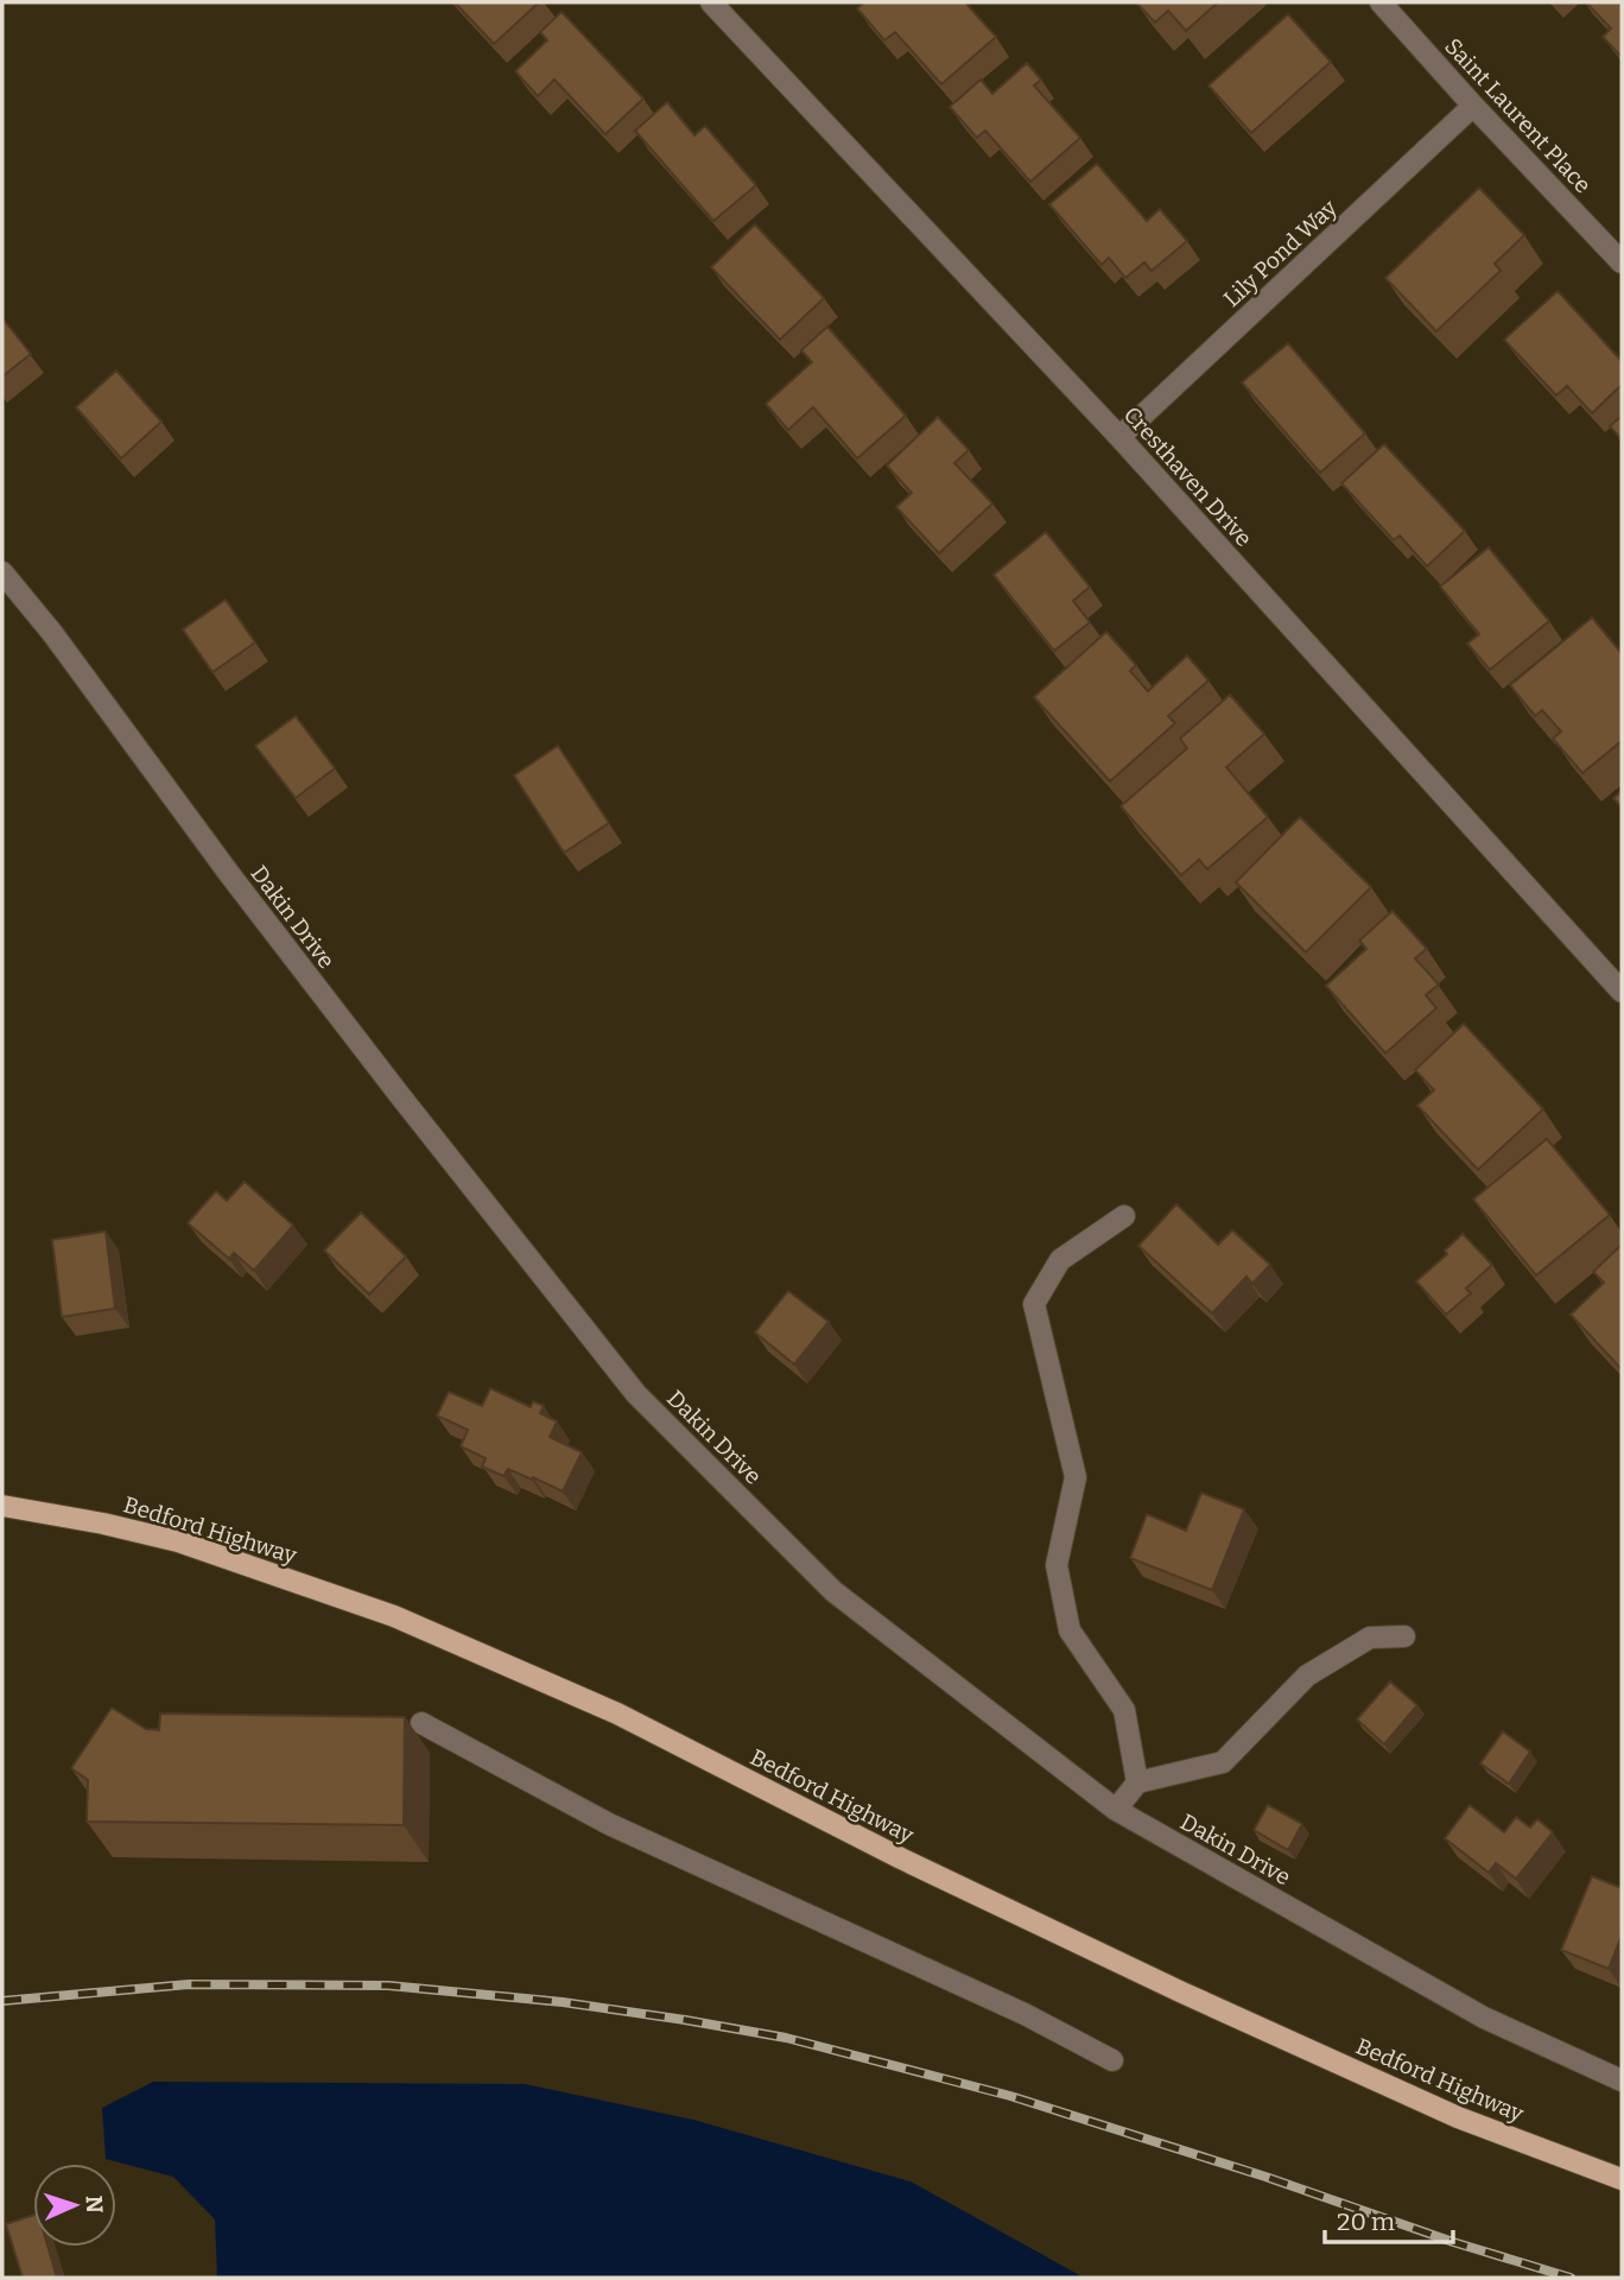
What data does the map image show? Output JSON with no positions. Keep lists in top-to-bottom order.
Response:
{
  "streets": {
    "main road": ["Bedford Highway"],
    "street": [
      "Saint Laurent Place",
      "Lily Pond Way",
      "Cresthaven Drive",
      "Dakin Drive"
    ]
  },
  "crossings": [
    ["Saint Laurent Place", "Lily Pond Way"],
    ["Lily Pond Way", "Cresthaven Drive"]
  ],
  "scale_bar": "20 m",
  "north": "right"
}
